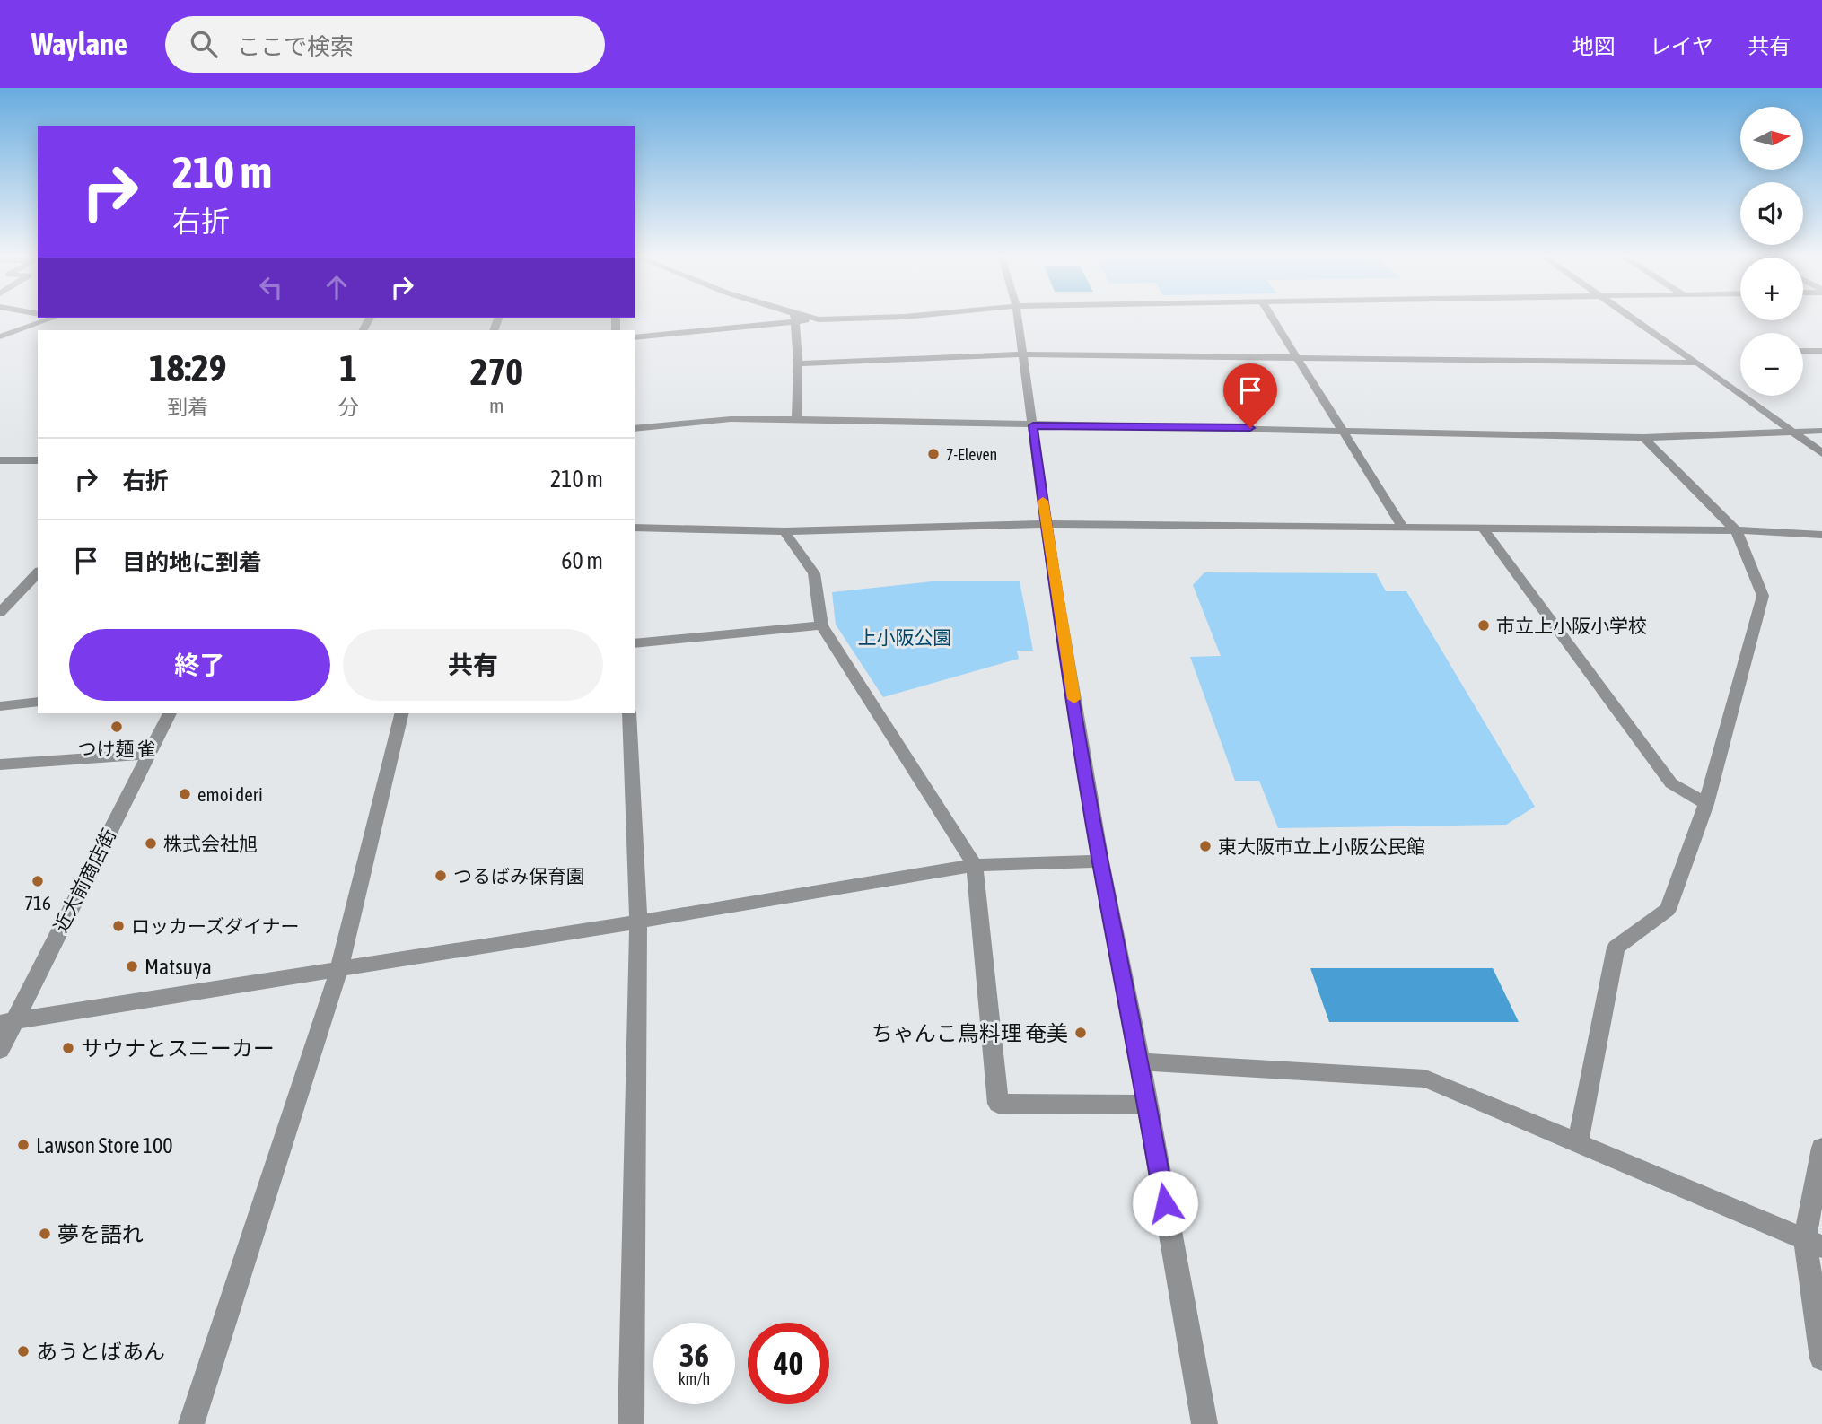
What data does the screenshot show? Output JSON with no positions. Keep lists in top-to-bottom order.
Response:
{
  "streets": {
    "street": ["近大前商店街"]
  },
  "parks": ["上小阪公園"],
  "places": [
    "7-Eleven",
    "市立上小阪小学校",
    "つけ麺 雀",
    "emoi deri",
    "株式会社旭",
    "東大阪市立上小阪公民館",
    "つるばみ保育園",
    "716",
    "ロッカーズダイナー",
    "Matsuya",
    "ちゃんこ鳥料理 奄美",
    "サウナとスニーカー",
    "Lawson Store 100",
    "夢を語れ",
    "あうとばあん"
  ],
  "north": "right",
  "page": {
    "header": "Waylane",
    "search": "ここで検索",
    "nav": ["地図", "レイヤ", "共有"],
    "map_buttons": ["+", "−"],
    "turn": ["210 m", "右折"],
    "eta": [
      "18:29",
      "到着",
      "1",
      "分",
      "270",
      "m"
    ],
    "list": [
      {
        "name": "右折",
        "value": "210 m"
      },
      {
        "name": "目的地に到着",
        "value": "60 m"
      }
    ],
    "buttons": ["終了", "共有"],
    "speed": "36 km/h",
    "limit": "40"
  }
}
